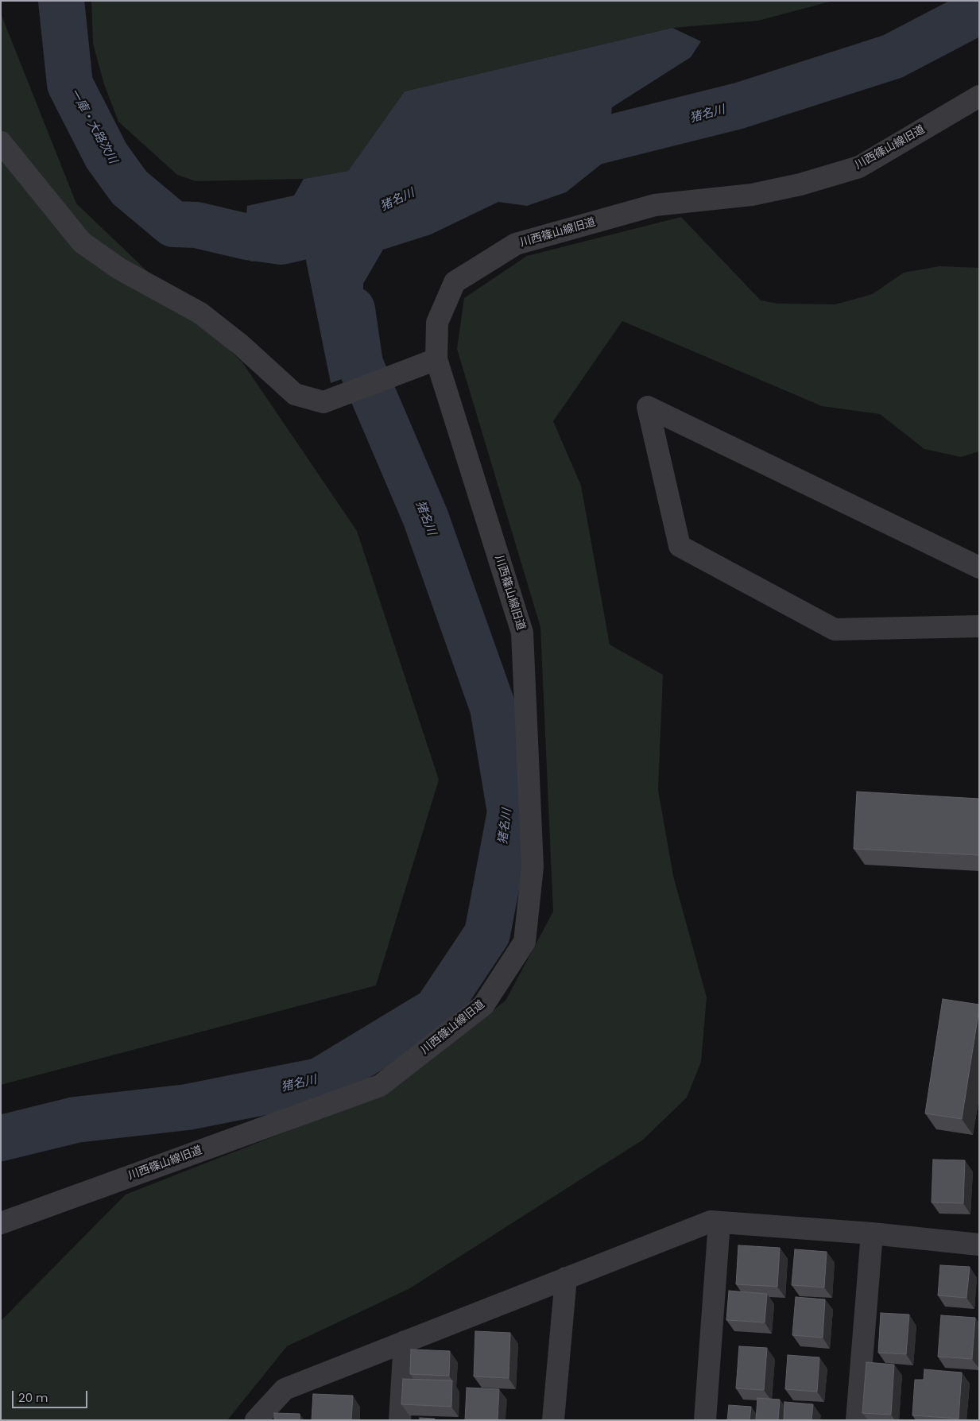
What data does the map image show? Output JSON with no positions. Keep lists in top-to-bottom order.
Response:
{
  "streets": {
    "street": ["川西篠山線旧道"]
  },
  "water": ["猪名川", "一庫・大路次川"],
  "scale_bar": "20 m"
}
